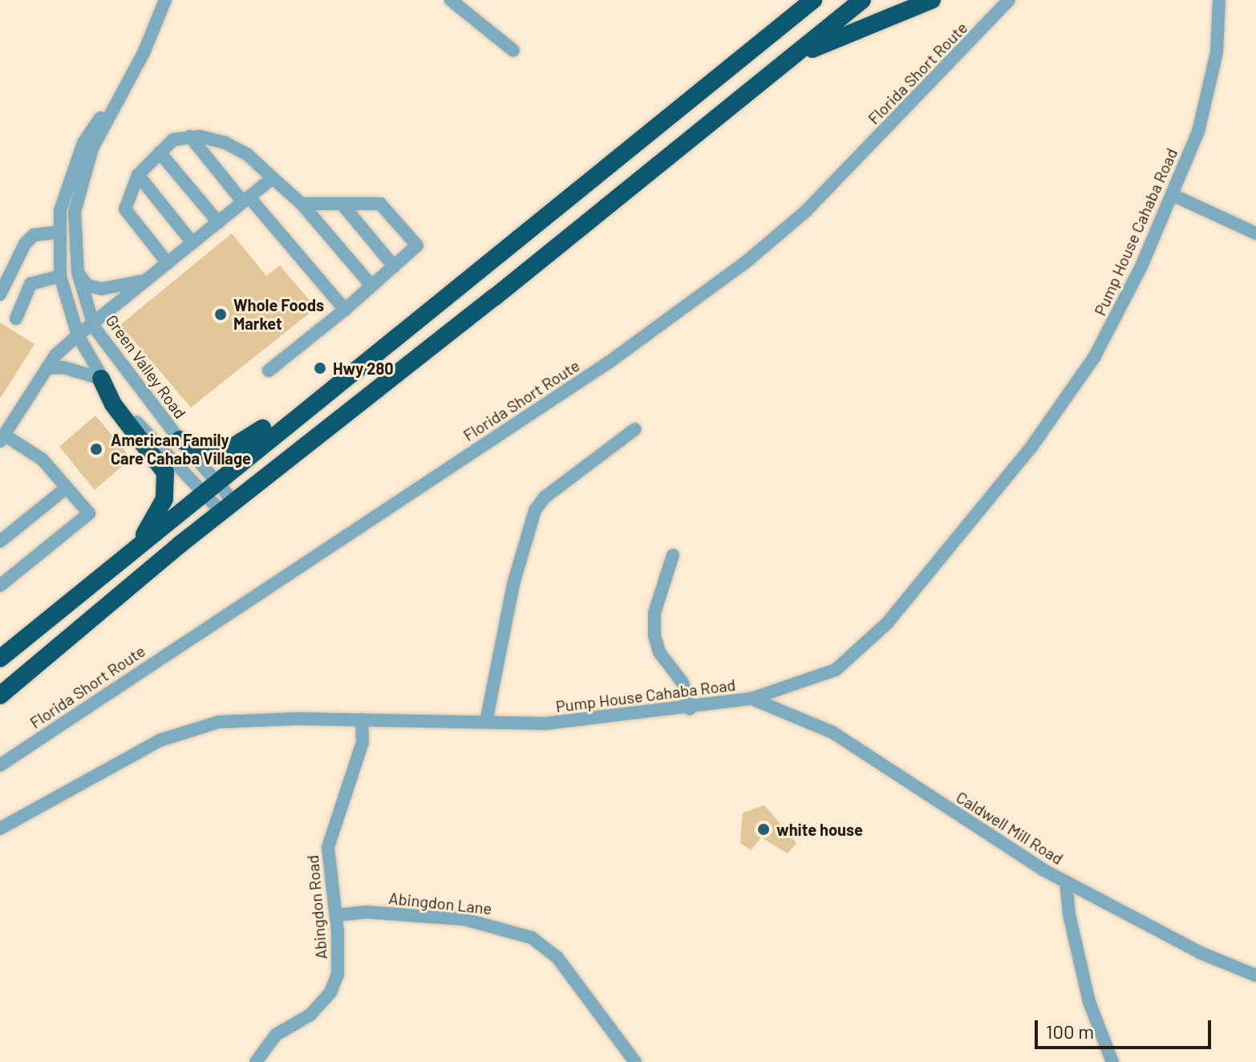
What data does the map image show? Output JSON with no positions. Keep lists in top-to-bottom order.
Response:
{
  "streets": {
    "street": [
      "Florida Short Route",
      "Pump House Cahaba Road",
      "Green Valley Road",
      "Caldwell Mill Road",
      "Abingdon Lane",
      "Abingdon Road"
    ]
  },
  "crossings": [
    ["Pump House Cahaba Road", "Caldwell Mill Road"],
    ["Pump House Cahaba Road", "Abingdon Road"],
    ["Abingdon Lane", "Abingdon Road"]
  ],
  "places": [
    "Whole Foods Market",
    "Hwy 280",
    "American Family Care Cahaba Village",
    "white house"
  ],
  "scale_bar": "100 m"
}
